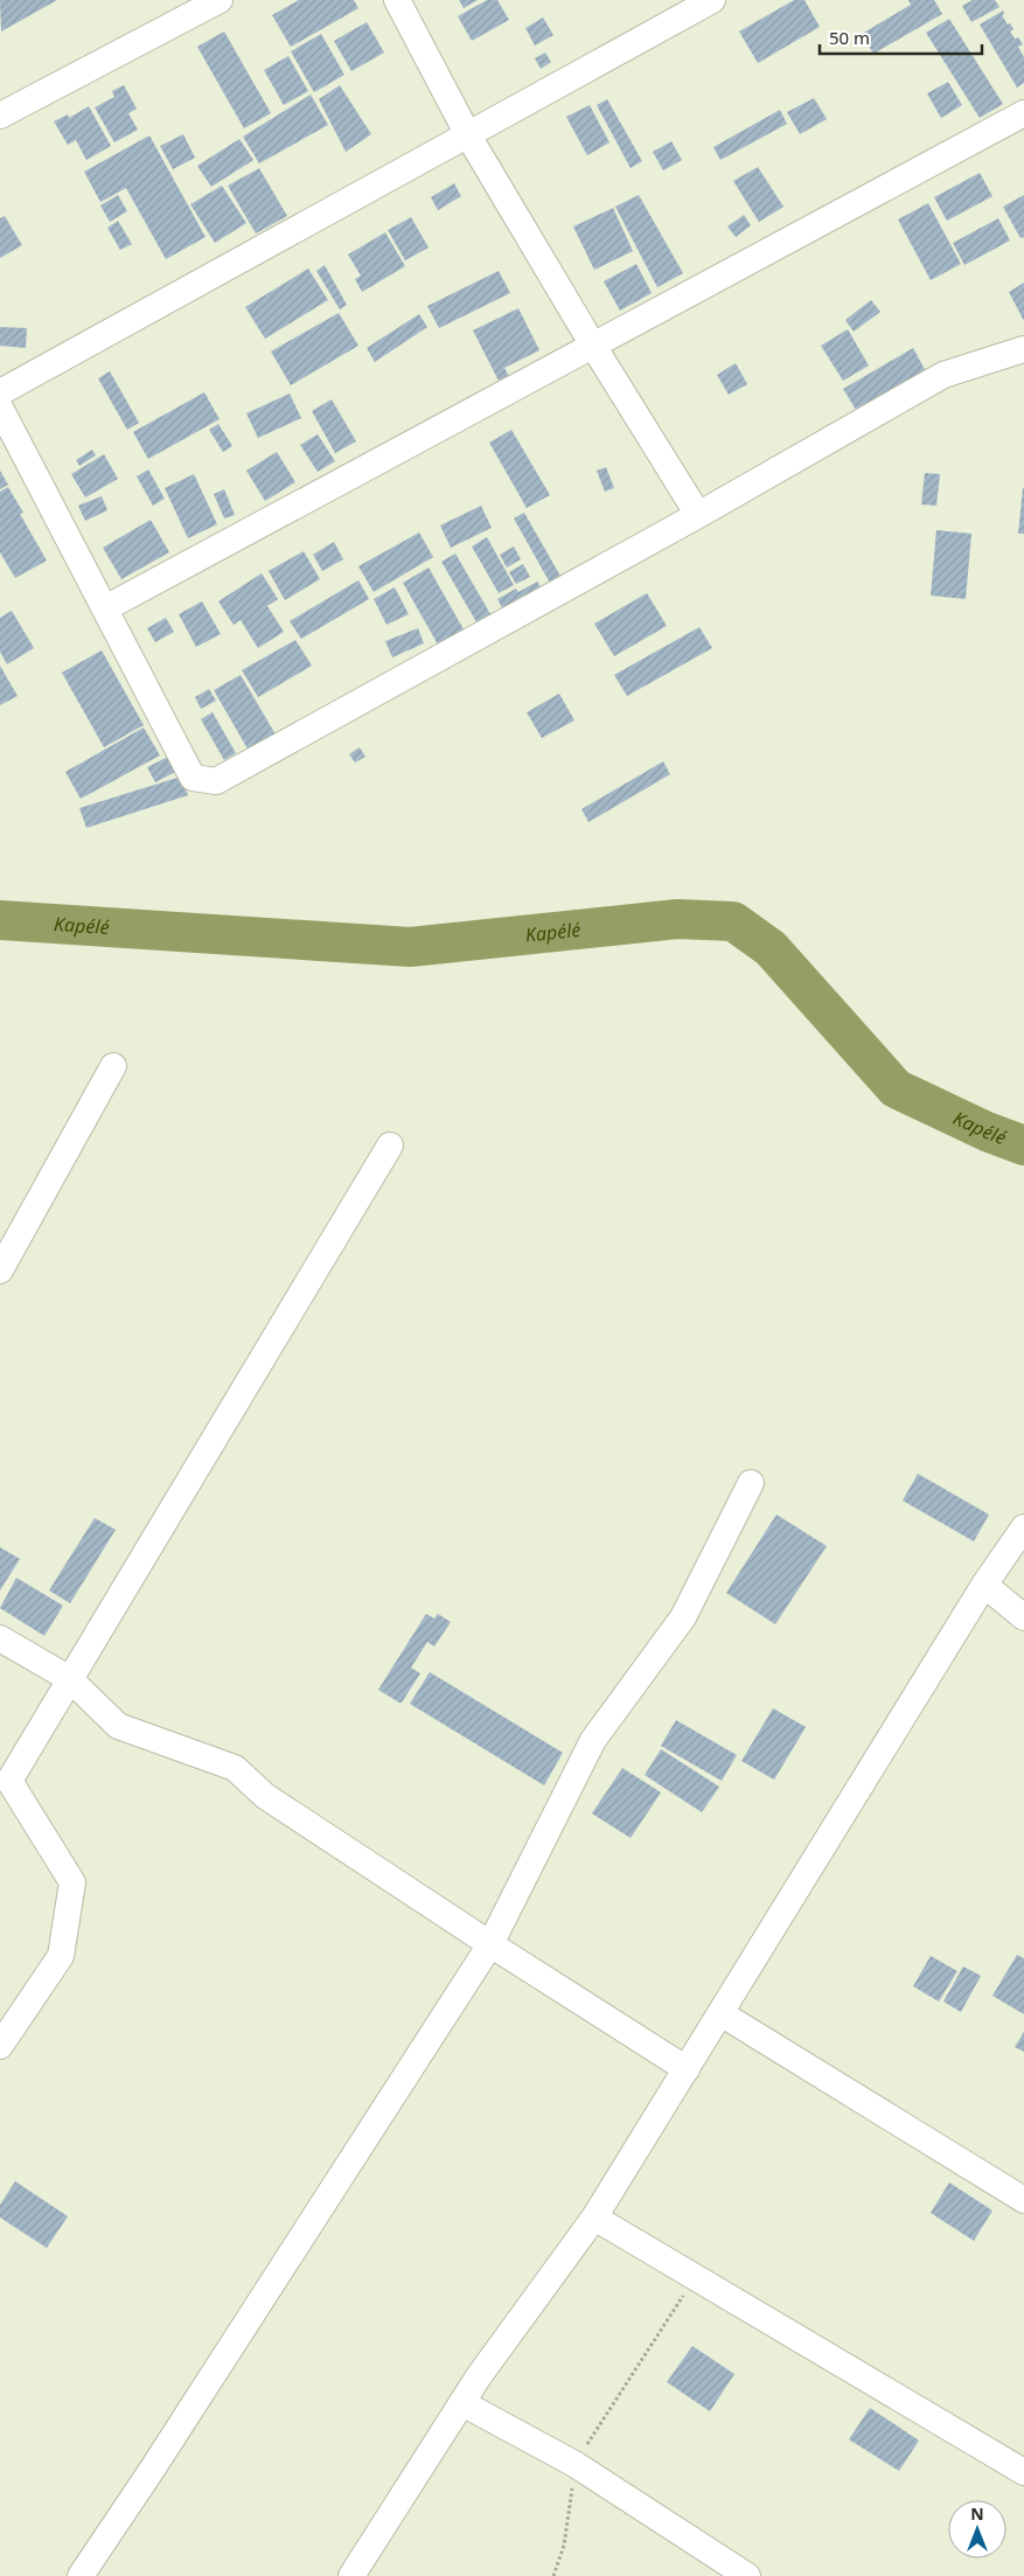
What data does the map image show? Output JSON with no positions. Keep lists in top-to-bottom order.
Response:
{
  "water": ["Kapélé"],
  "scale_bar": "50 m",
  "north": "top"
}
